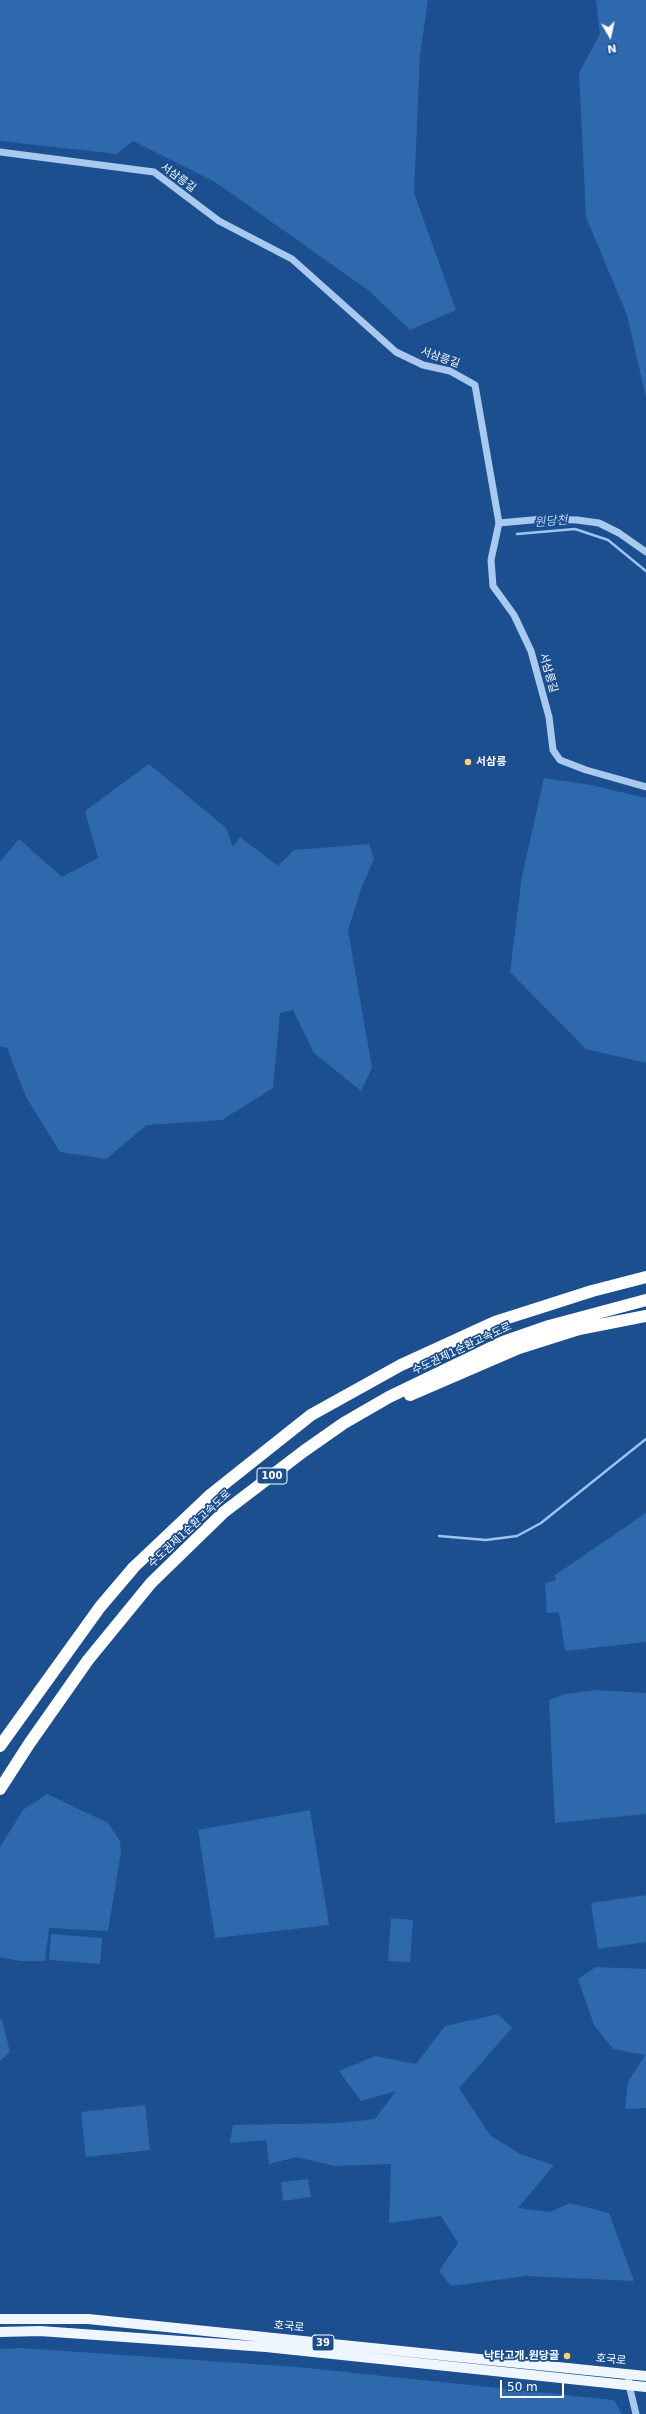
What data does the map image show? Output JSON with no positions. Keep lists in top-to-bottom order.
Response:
{
  "streets": {
    "highway": ["수도권제1순환고속도로", "100"],
    "main road": ["호국로", "39"],
    "street": ["서삼릉길"]
  },
  "water": ["원당천"],
  "places": ["서삼릉", "낙타고개.원당골"],
  "scale_bar": "50 m",
  "north": "bottom"
}
